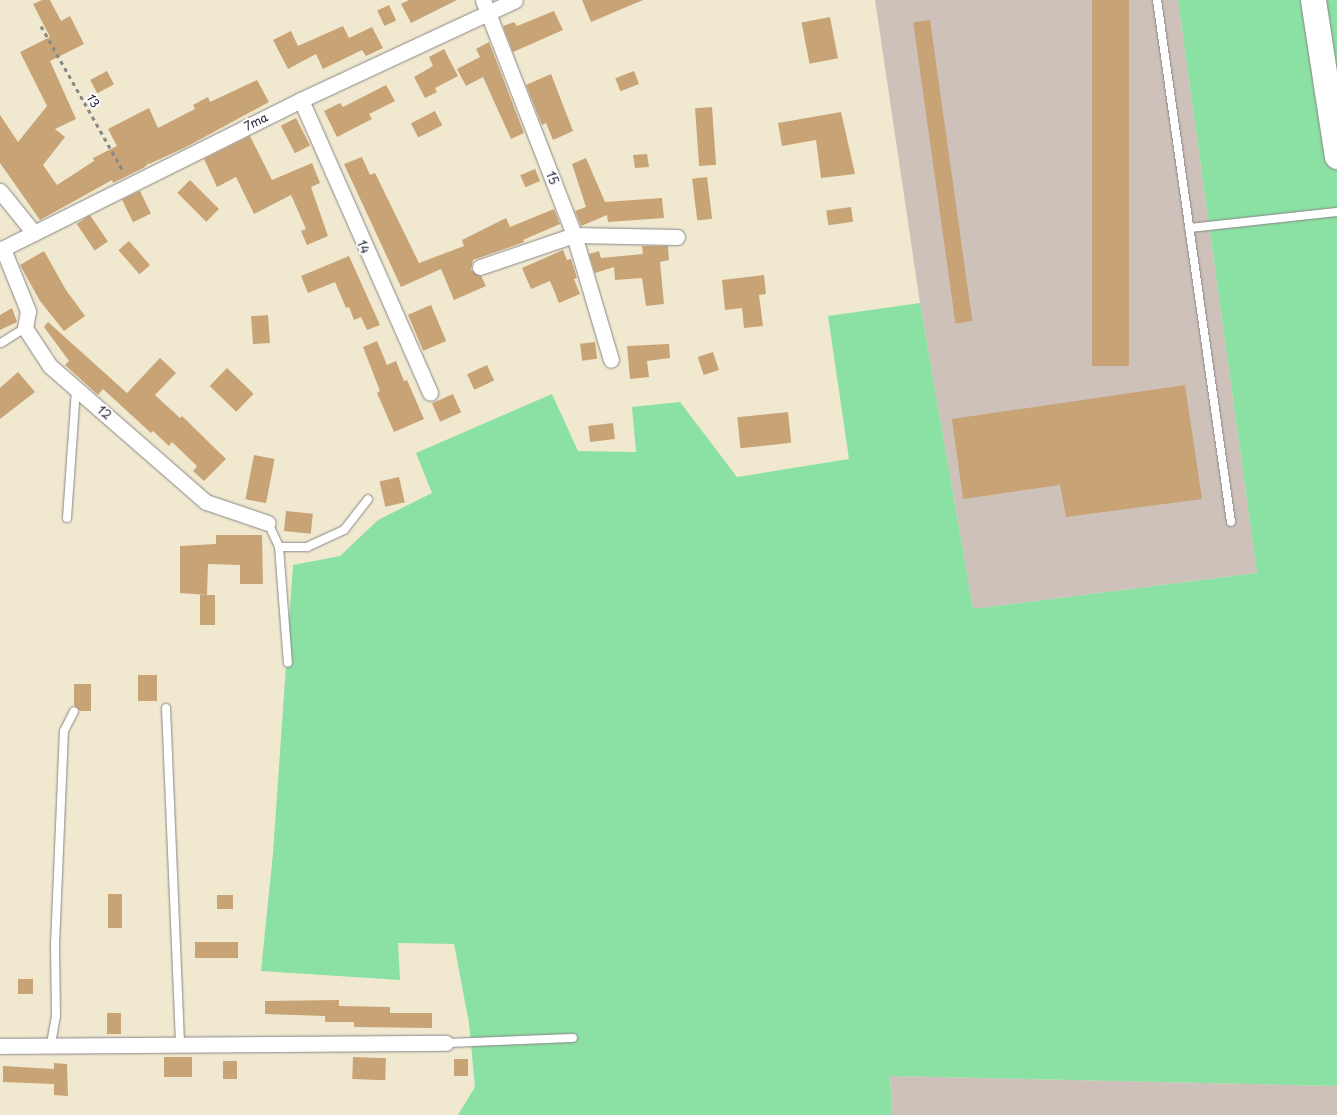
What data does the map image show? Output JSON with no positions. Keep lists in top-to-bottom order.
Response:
{
  "streets": {
    "street": [
      "7ma",
      "15",
      "14",
      "12"
    ],
    "path": ["13"]
  },
  "crossings": [
    ["13", "7ma"],
    ["7ma", "15"],
    ["7ma", "14"]
  ]
}
